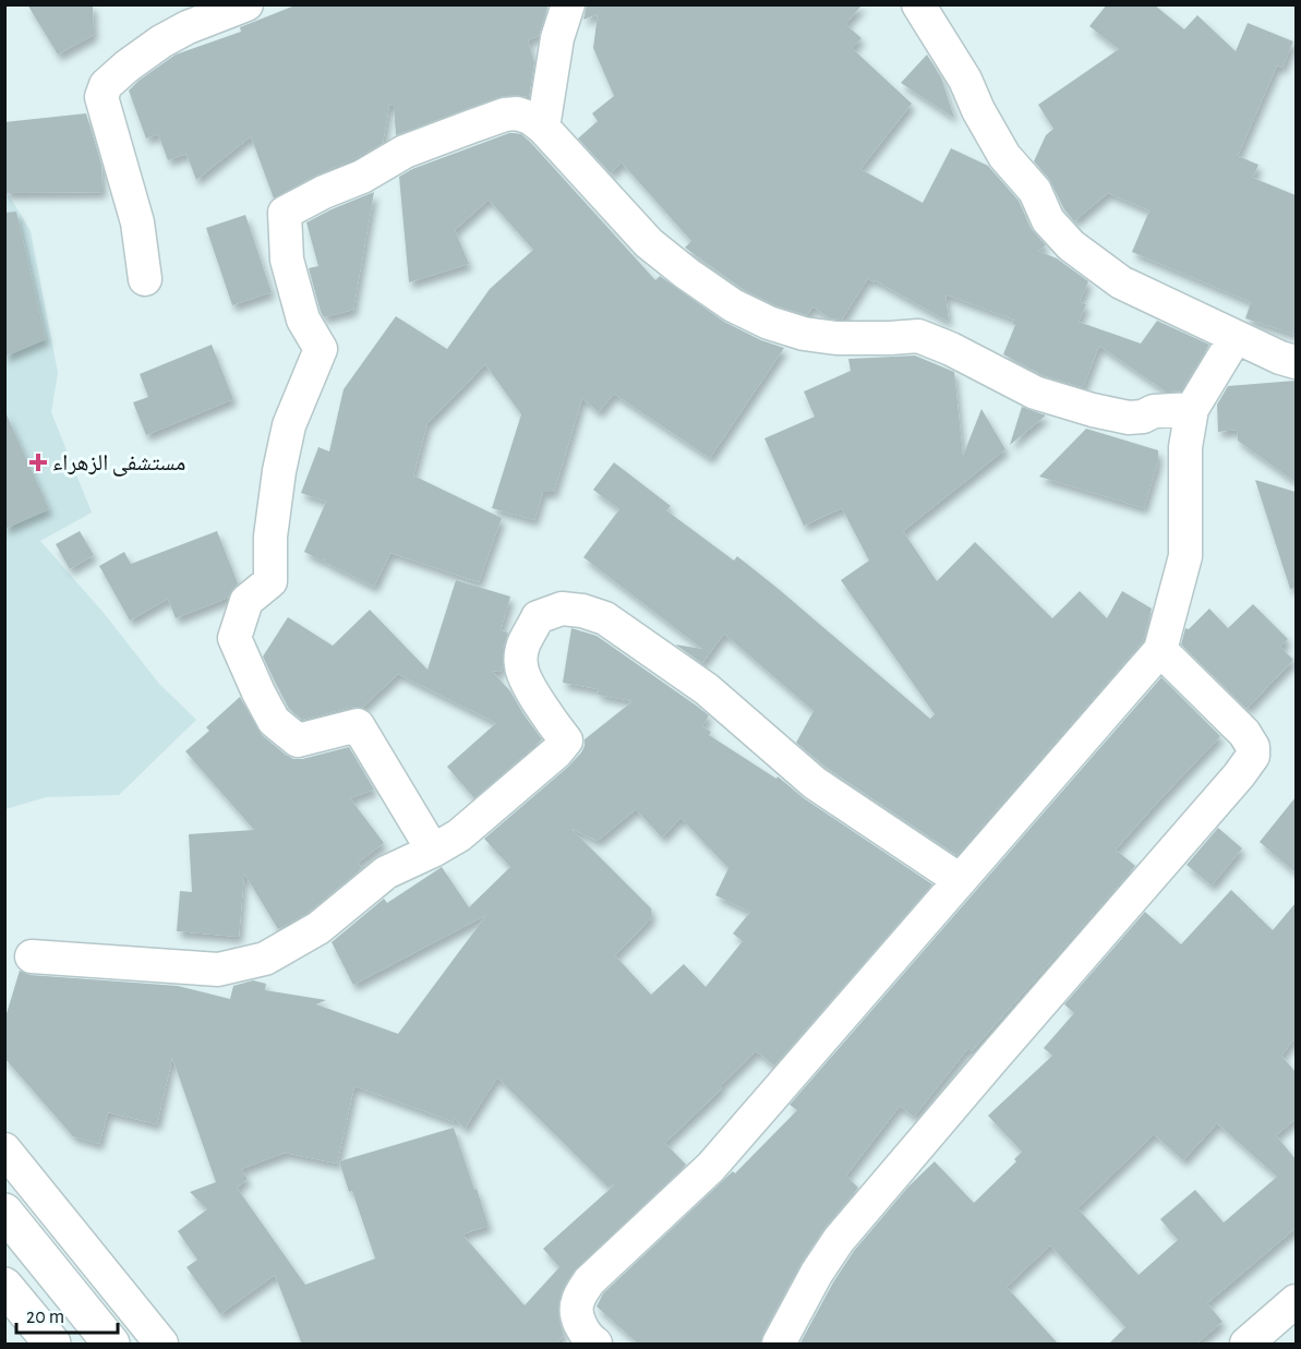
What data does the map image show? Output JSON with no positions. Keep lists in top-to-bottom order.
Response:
{
  "places": {
    "health": ["مستشفى الزهراء"]
  },
  "scale_bar": "20 m"
}
